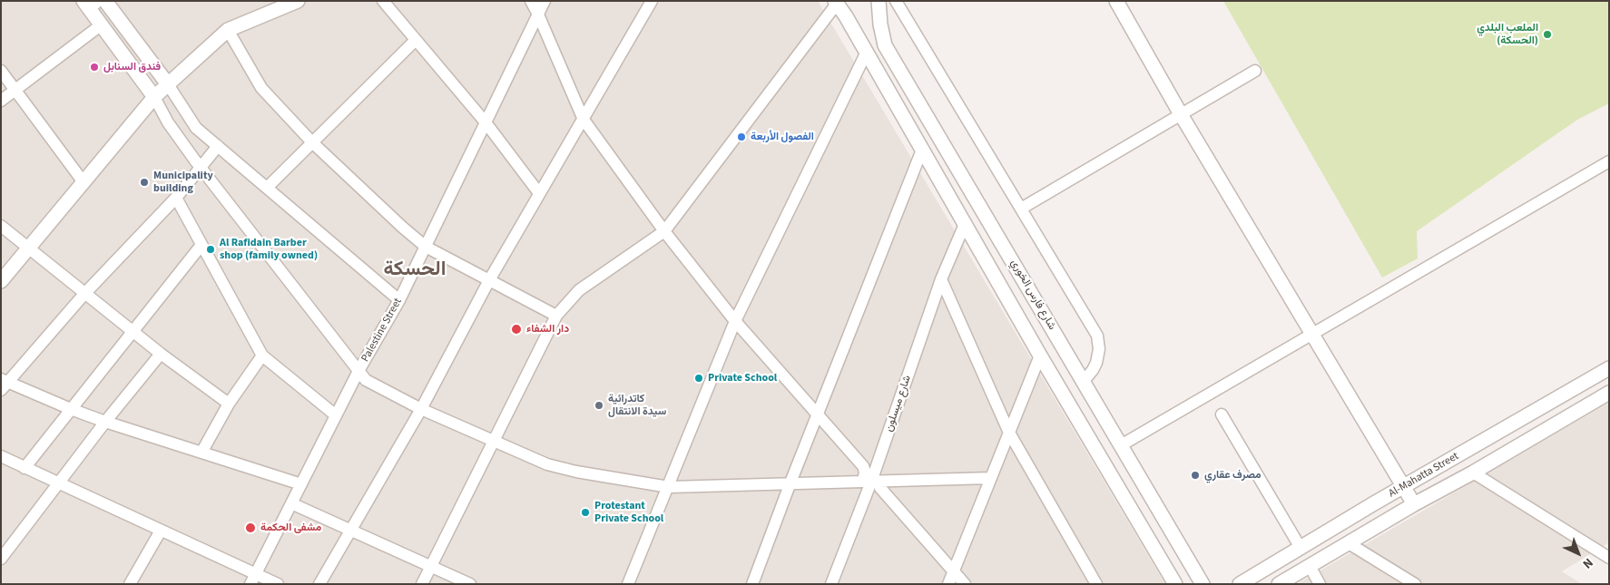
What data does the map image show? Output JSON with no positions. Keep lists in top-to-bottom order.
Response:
{
  "streets": {
    "street": [
      "شارع فارس الخوري",
      "Palestine Street",
      "شارع ميسلون",
      "Al-Mahatta Street"
    ]
  },
  "districts": ["الحسكة"],
  "places": [
    "الملعب البلدي (الحسكة)",
    "فندق السنابل",
    "الفصول الأربعة",
    "Municipality building",
    "Al Rafidain Barber shop (family owned)",
    "دار الشفاء",
    "Private School",
    "كاتدرائية سيدة الانتقال",
    "مصرف عقاري",
    "Protestant Private School",
    "مشفى الحكمة"
  ],
  "north": "bottom right"
}
